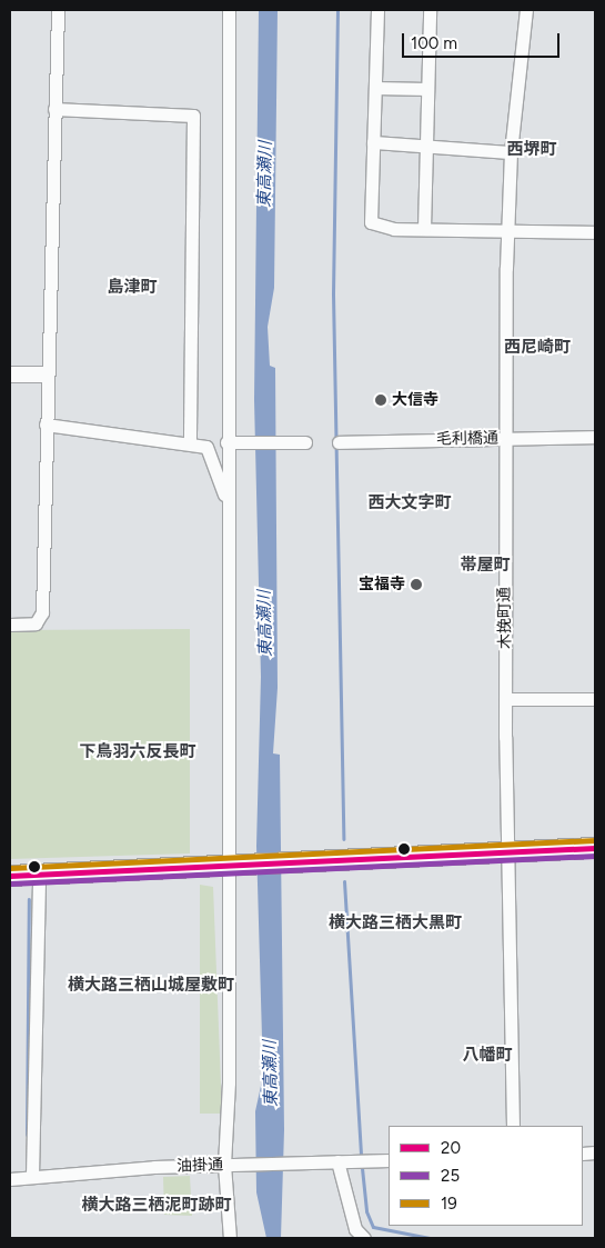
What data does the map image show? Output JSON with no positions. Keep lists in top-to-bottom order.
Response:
{
  "streets": {
    "street": ["毛利橋通", "木挽町通", "油掛通"]
  },
  "crossings": [
    ["毛利橋通", "木挽町通"]
  ],
  "districts": [
    "西堺町",
    "島津町",
    "西尼崎町",
    "西大文字町",
    "帯屋町",
    "下鳥羽六反長町",
    "横大路三栖大黒町",
    "横大路三栖山城屋敷町",
    "八幡町",
    "横大路三栖泥町跡町"
  ],
  "water": ["東高瀬川"],
  "places": ["大信寺", "宝福寺"],
  "lines": ["transit line 19", "transit line 20", "transit line 25"],
  "legend": ["20", "25", "19"],
  "scale_bar": "100 m"
}
